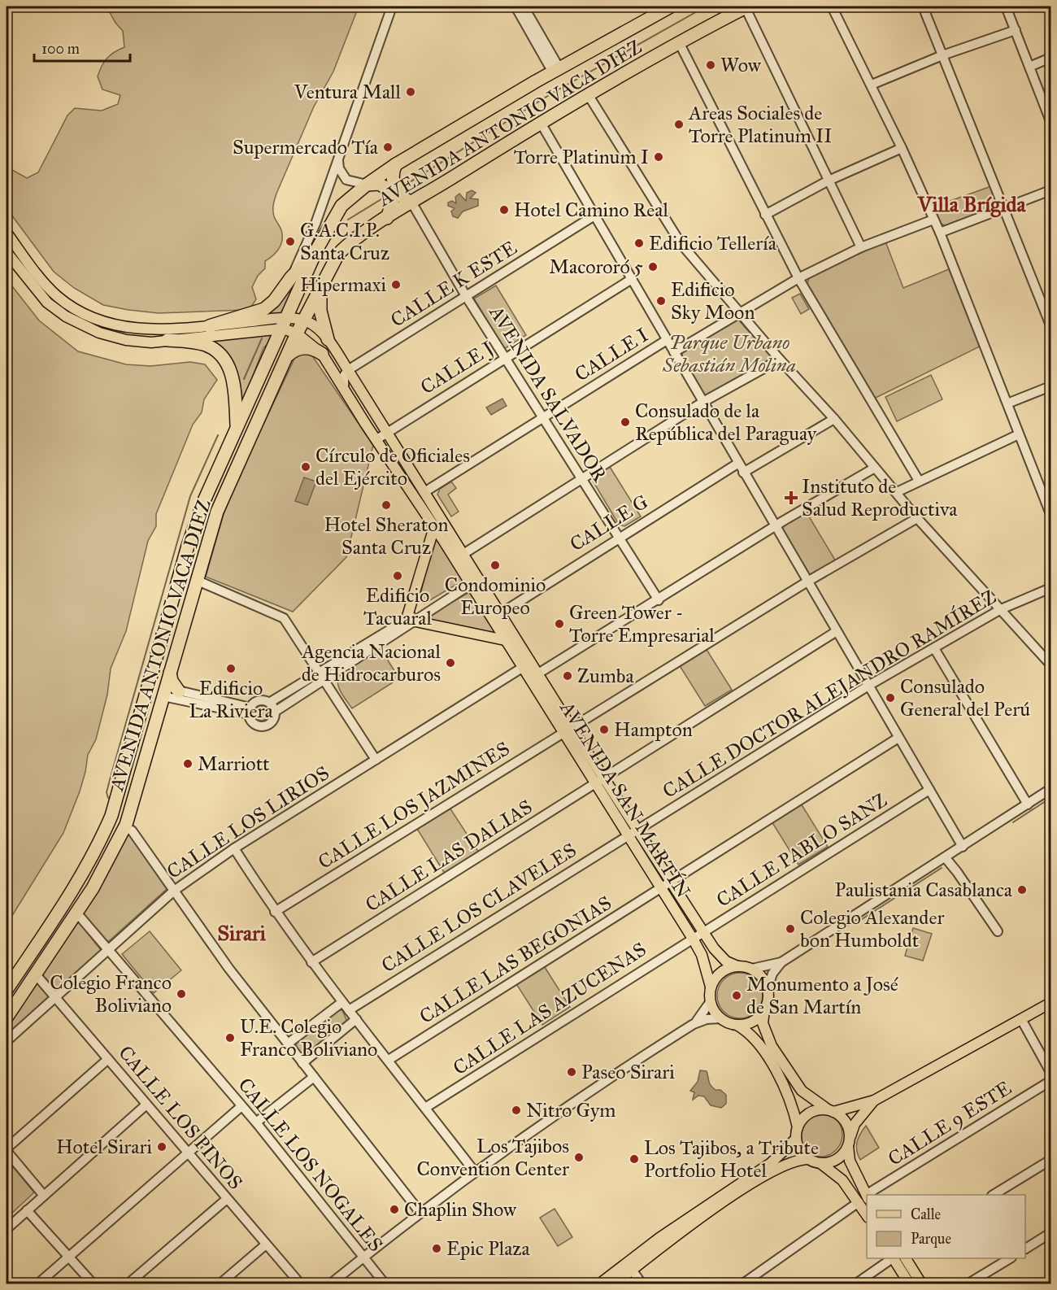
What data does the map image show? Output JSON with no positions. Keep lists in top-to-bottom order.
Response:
{
  "streets": {
    "highway": ["AVENIDA ANTONIO VACA DIEZ"],
    "main road": ["AVENIDA SAN MARTÍN"],
    "street": [
      "CALLE K ESTE",
      "CALLE I",
      "CALLE J",
      "AVENIDA SALVADOR",
      "CALLE G",
      "CALLE DOCTOR ALEJANDRO RAMÍREZ",
      "CALLE LOS JAZMINES",
      "CALLE LOS LIRIOS",
      "CALLE PABLO SANZ",
      "CALLE LAS DALIAS",
      "CALLE LOS CLAVELES",
      "CALLE LAS BEGONIAS",
      "CALLE LAS AZUCENAS",
      "CALLE LOS PINOS",
      "CALLE 9 ESTE",
      "CALLE LOS NOGALES"
    ]
  },
  "crossings": [
    ["AVENIDA ANTONIO VACA DIEZ", "AVENIDA SALVADOR"],
    ["AVENIDA ANTONIO VACA DIEZ", "AVENIDA SAN MARTÍN"],
    ["AVENIDA ANTONIO VACA DIEZ", "CALLE LOS PINOS"],
    ["AVENIDA ANTONIO VACA DIEZ", "CALLE LOS NOGALES"],
    ["CALLE K ESTE", "AVENIDA SALVADOR"],
    ["CALLE K ESTE", "AVENIDA SAN MARTÍN"],
    ["CALLE I", "AVENIDA SALVADOR"],
    ["CALLE I", "AVENIDA SAN MARTÍN"],
    ["CALLE J", "AVENIDA SALVADOR"],
    ["CALLE J", "AVENIDA SAN MARTÍN"],
    ["AVENIDA SALVADOR", "CALLE G"],
    ["CALLE G", "AVENIDA SAN MARTÍN"],
    ["CALLE DOCTOR ALEJANDRO RAMÍREZ", "AVENIDA SAN MARTÍN"],
    ["CALLE DOCTOR ALEJANDRO RAMÍREZ", "CALLE LOS CLAVELES"],
    ["AVENIDA SAN MARTÍN", "CALLE LOS JAZMINES"],
    ["AVENIDA SAN MARTÍN", "CALLE LOS LIRIOS"],
    ["AVENIDA SAN MARTÍN", "CALLE PABLO SANZ"],
    ["AVENIDA SAN MARTÍN", "CALLE LAS DALIAS"],
    ["AVENIDA SAN MARTÍN", "CALLE LOS CLAVELES"],
    ["AVENIDA SAN MARTÍN", "CALLE LAS BEGONIAS"],
    ["AVENIDA SAN MARTÍN", "CALLE LAS AZUCENAS"],
    ["CALLE LOS LIRIOS", "CALLE LOS PINOS"],
    ["CALLE LOS LIRIOS", "CALLE LOS NOGALES"],
    ["CALLE PABLO SANZ", "CALLE LAS AZUCENAS"]
  ],
  "districts": ["Villa Brígida", "Sirari"],
  "parks": ["Parque Urbano Sebastián Molina"],
  "places": {
    "other": [
      "Wow",
      "Ventura Mall",
      "Areas Sociales de Torre Platinum II",
      "Supermercado Tía",
      "Torre Platinum I",
      "Hotel Camino Real",
      "G.A.C.I.P. Santa Cruz",
      "Edificio Tellería",
      "Macororó 5",
      "Hipermaxi",
      "Edificio Sky Moon",
      "Consulado de la República del Paraguay",
      "Círculo de Oficiales del Ejército",
      "Hotel Sheraton Santa Cruz",
      "Condominio Europeo",
      "Edificio Tacuaral",
      "Green Tower - Torre Empresarial",
      "Agencia Nacional de Hidrocarburos",
      "Edificio La Riviera",
      "Zumba",
      "Consulado General del Perú",
      "Hampton",
      "Marriott",
      "Paulistania Casablanca",
      "Colegio Alexander bon Humboldt",
      "Colegio Franco Boliviano",
      "Monumento a José de San Martín",
      "U.E. Colegio Franco Boliviano",
      "Paseo Sirari",
      "Nitro Gym",
      "Hotel Sirari",
      "Los Tajibos Convention Center",
      "Los Tajibos, a Tribute Portfolio Hotel",
      "Chaplin Show",
      "Epic Plaza"
    ],
    "health": ["Instituto de Salud Reproductiva"]
  },
  "legend": ["Calle", "Parque"],
  "scale_bar": "100 m"
}
